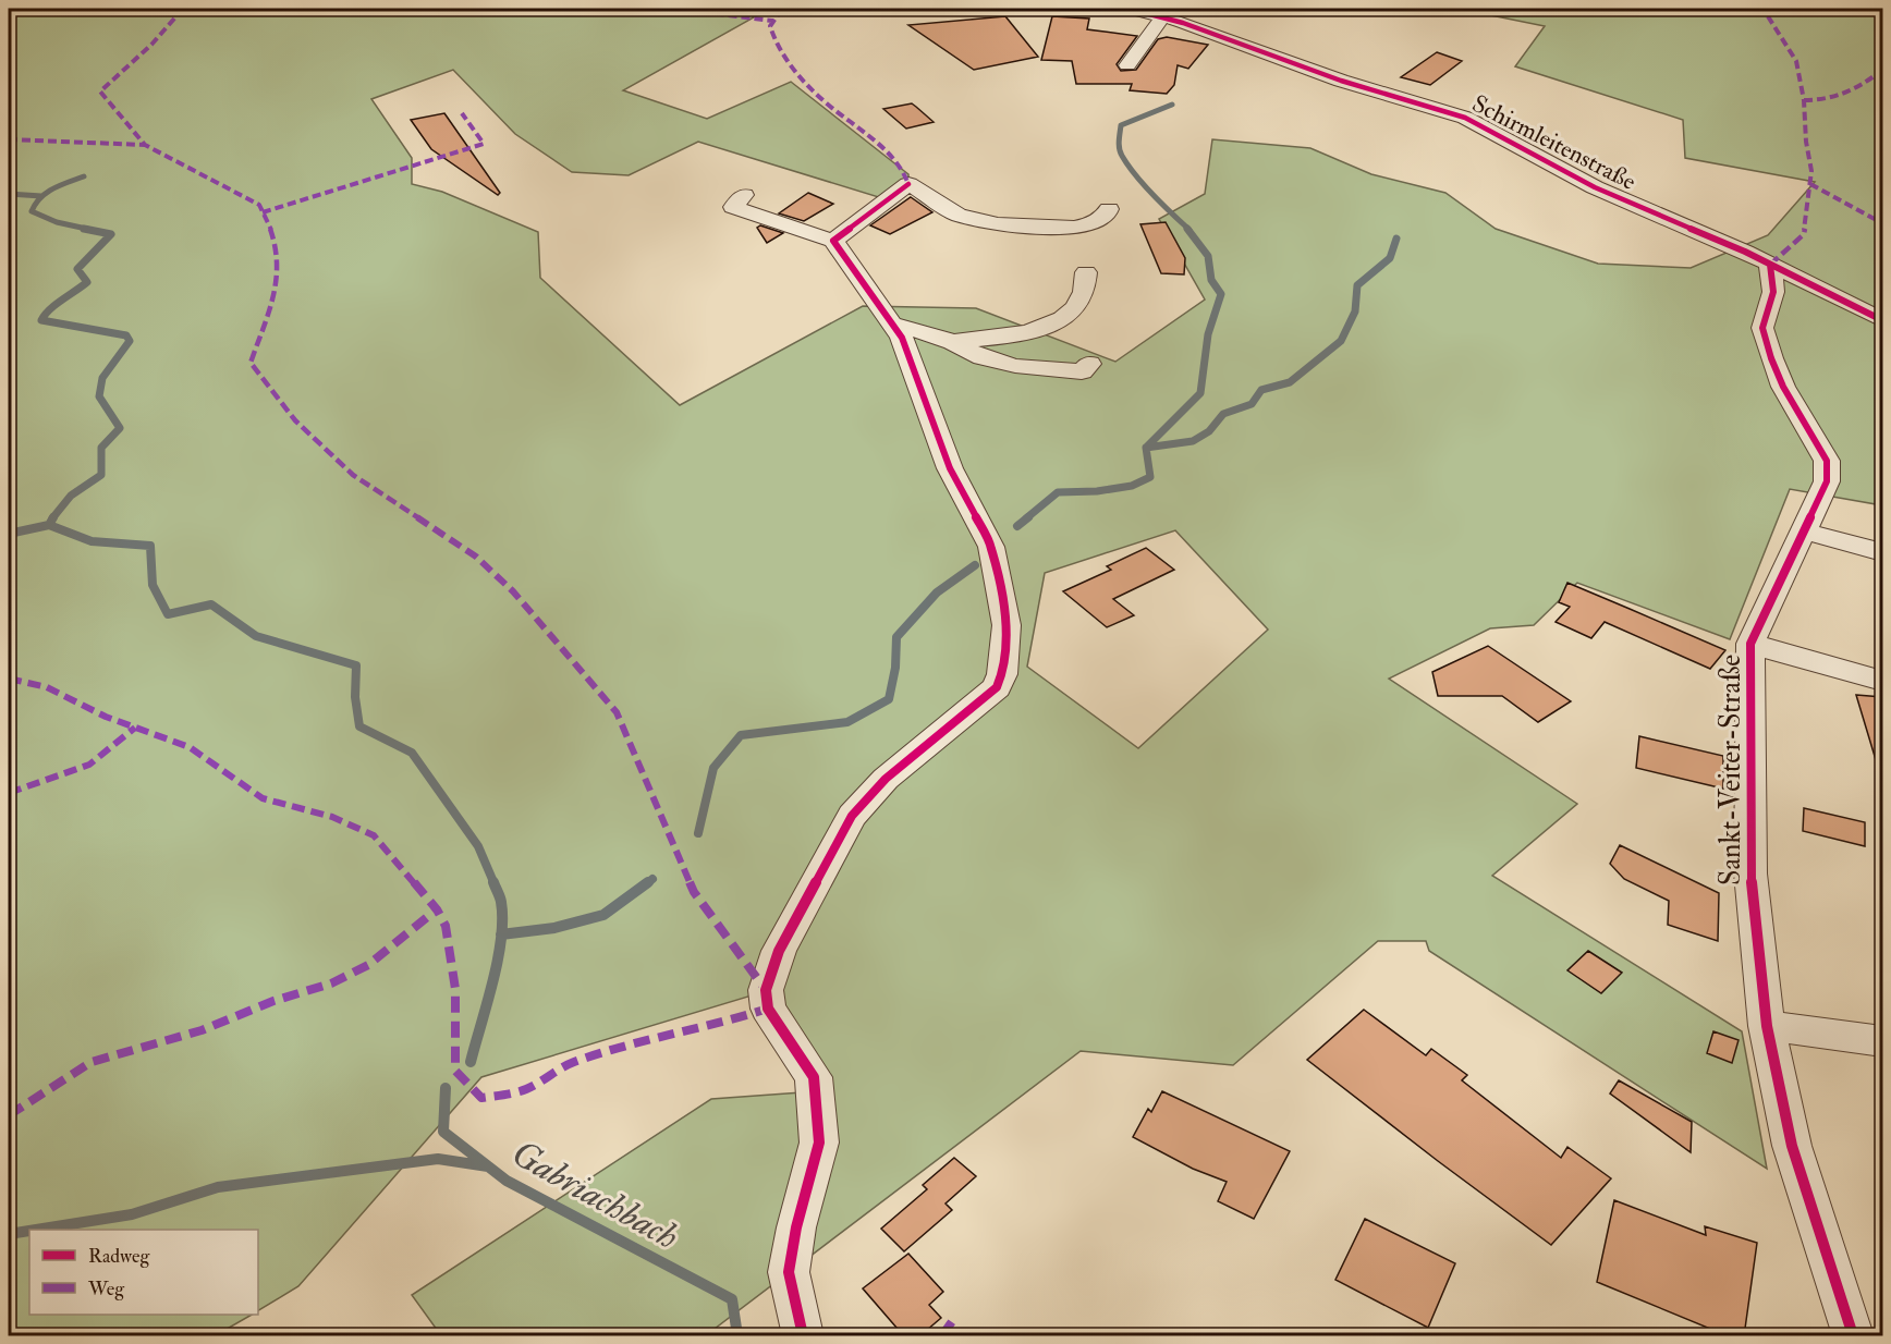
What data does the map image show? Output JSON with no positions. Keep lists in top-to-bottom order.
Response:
{
  "streets": {
    "street": ["Schirmleitenstraße", "Sankt-Veiter-Straße"]
  },
  "crossings": [
    ["Schirmleitenstraße", "Sankt-Veiter-Straße"]
  ],
  "water": ["Gabriachbach"],
  "legend": ["Radweg", "Weg"]
}
